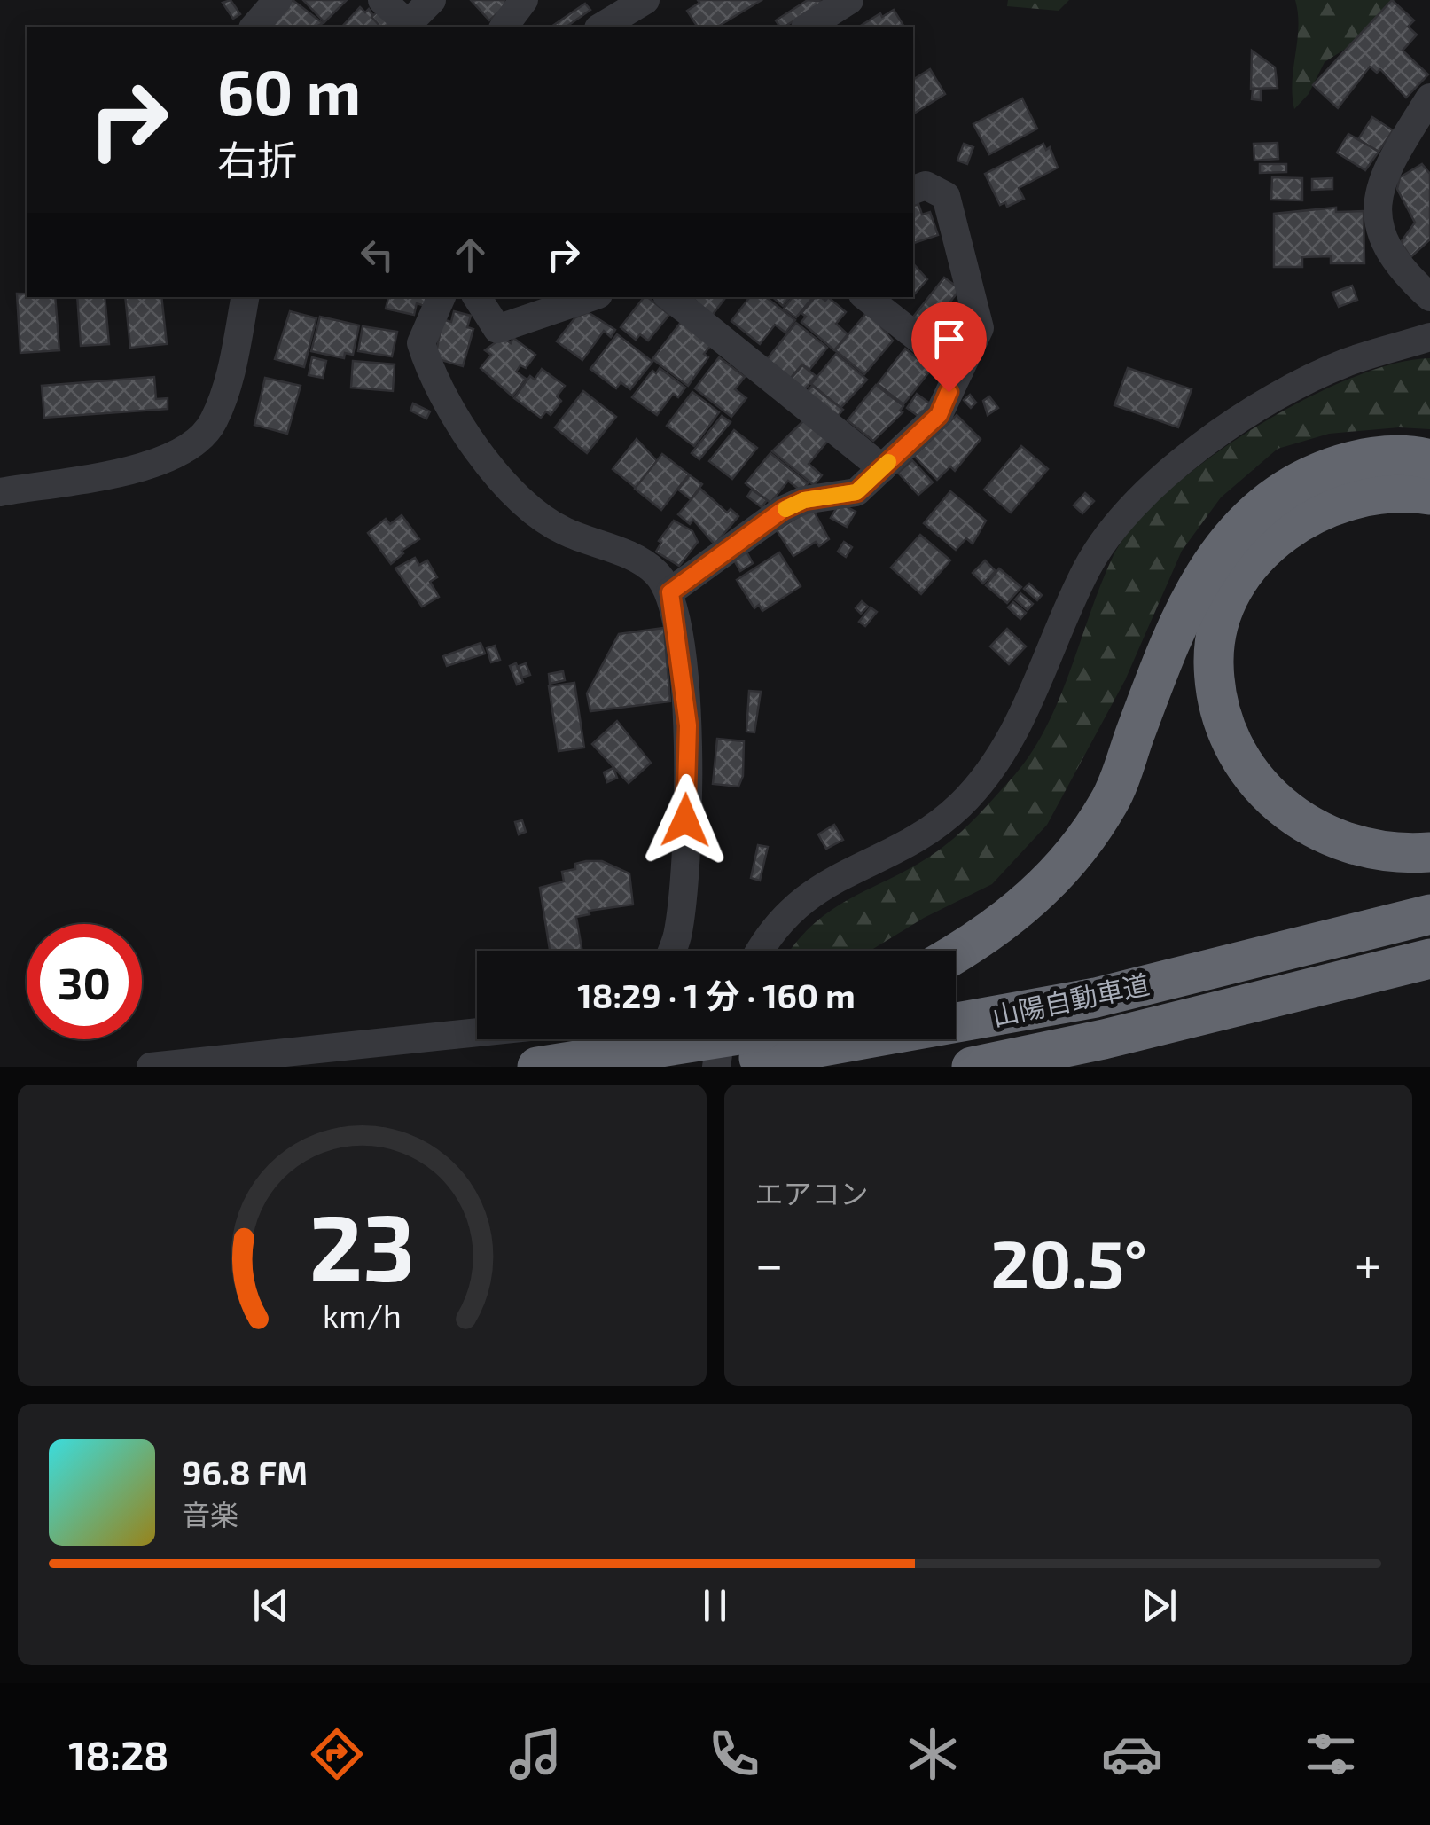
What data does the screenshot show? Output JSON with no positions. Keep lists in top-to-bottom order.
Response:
{
  "streets": {
    "highway": ["山陽自動車道"]
  },
  "page": {
    "turn": ["60 m", "右折"],
    "limit": "30",
    "trip": "18:29 · 1 分 · 160 m",
    "tile": "エアコン",
    "heat": ["−", "20.5°", "+"],
    "song": ["96.8 FM", "音楽"],
    "tabs": "18:28",
    "gauge": ["23", "km/h"]
  }
}
